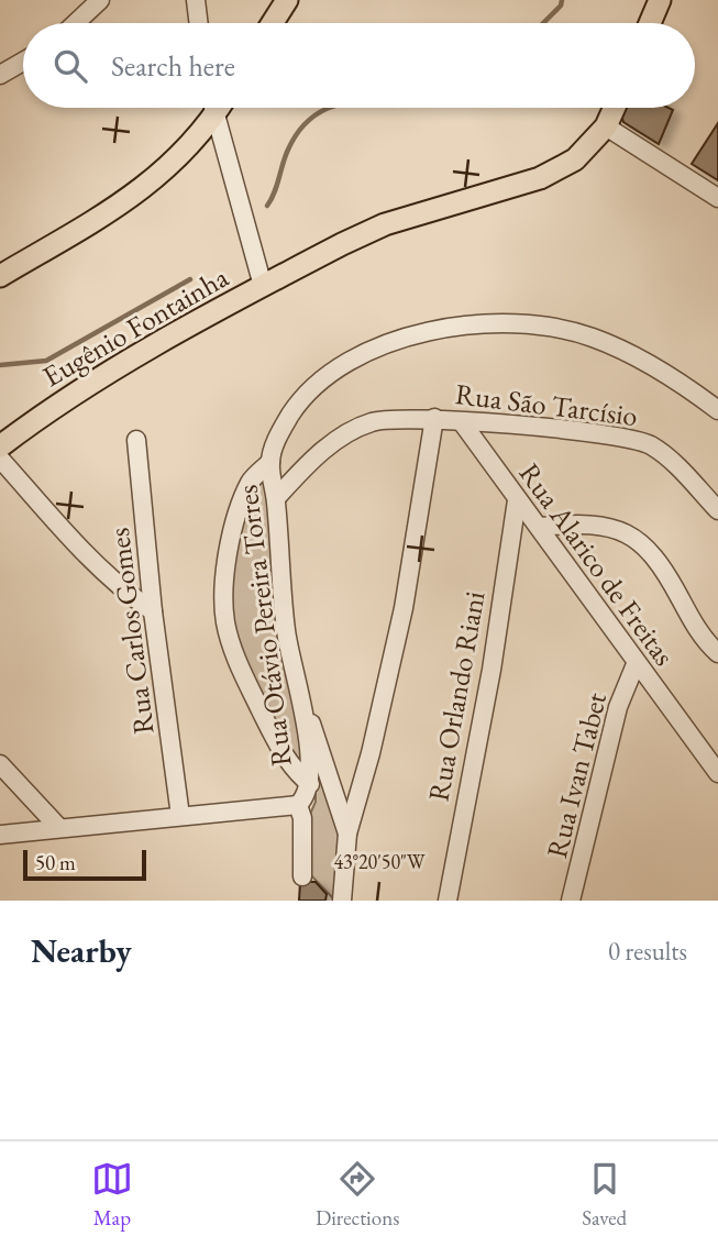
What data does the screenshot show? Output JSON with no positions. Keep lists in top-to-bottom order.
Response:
{
  "streets": {
    "main road": ["Eugênio Fontainha"],
    "street": [
      "Rua São Tarcísio",
      "Rua Alarico de Freitas",
      "Rua Otávio Pereira Torres",
      "Rua Carlos Gomes",
      "Rua Orlando Riani",
      "Rua Ivan Tabet"
    ]
  },
  "crossings": [
    ["Rua São Tarcísio", "Rua Alarico de Freitas"],
    ["Rua São Tarcísio", "Rua Otávio Pereira Torres"],
    ["Rua Alarico de Freitas", "Rua Orlando Riani"],
    ["Rua Alarico de Freitas", "Rua Ivan Tabet"]
  ],
  "scale_bar": "50 m",
  "page": {
    "search": "Search here",
    "scale": "50 m",
    "heading": ["Nearby", "0 results"],
    "nav": ["Map", "Directions", "Saved"]
  },
  "coordinates": ["43°20'50\"W"]
}
